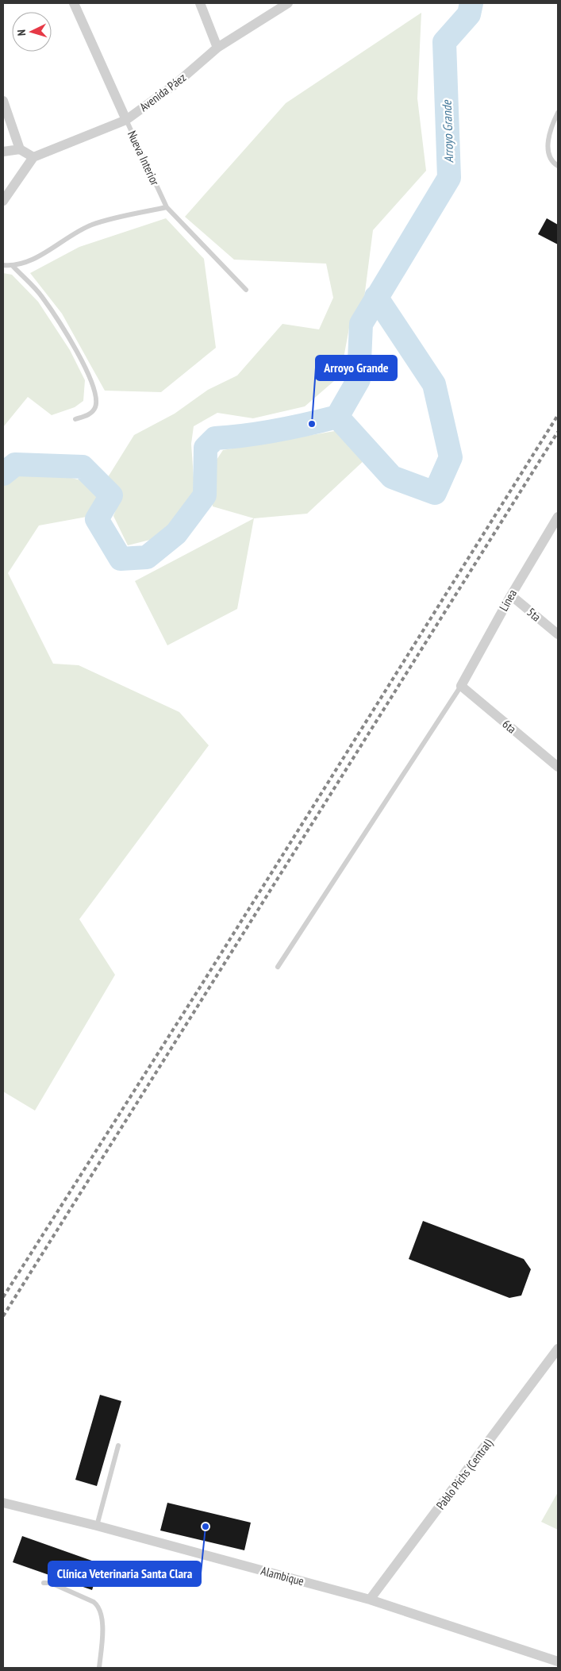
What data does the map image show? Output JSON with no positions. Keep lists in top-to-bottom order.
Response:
{
  "streets": {
    "street": [
      "Avenida Páez",
      "Nueva Interior",
      "Línea",
      "5ta",
      "6ta",
      "Pablo Pichs (Central)",
      "Alambique"
    ]
  },
  "crossings": [
    ["Avenida Páez", "Nueva Interior"],
    ["Línea", "5ta"],
    ["Línea", "6ta"],
    ["Pablo Pichs (Central)", "Alambique"]
  ],
  "water": ["Arroyo Grande"],
  "places": ["Arroyo Grande", "Clínica Veterinaria Santa Clara"],
  "north": "left"
}
